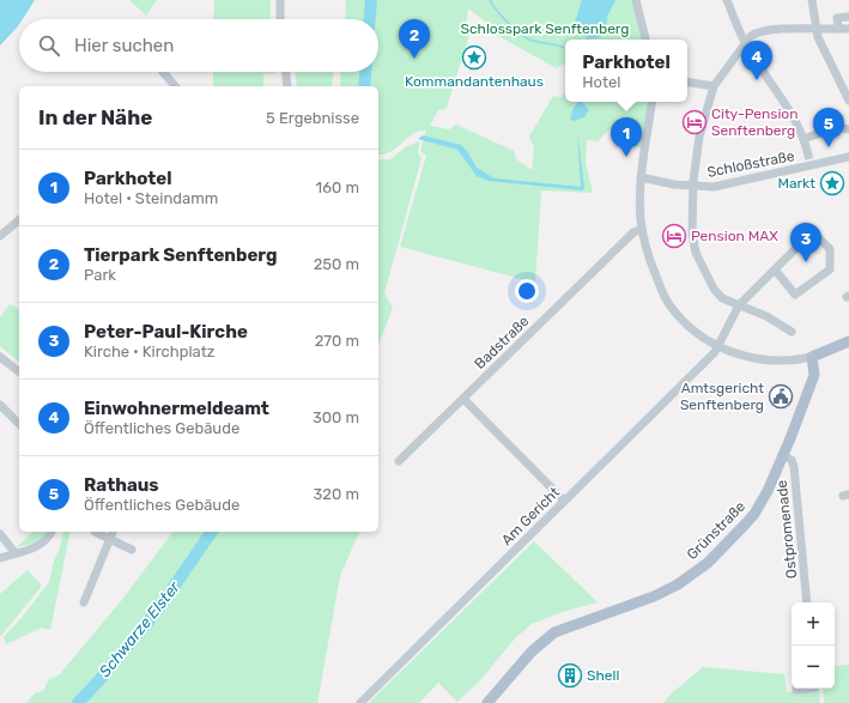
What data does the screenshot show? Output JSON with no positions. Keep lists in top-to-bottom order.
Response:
{
  "streets": {
    "main road": ["Grünstraße"],
    "street": [
      "Schloßstraße",
      "Badstraße",
      "Am Gericht",
      "Ostpromenade"
    ]
  },
  "crossings": [
    ["Ostpromenade", "Grünstraße"]
  ],
  "water": ["Schwarze Elster"],
  "parks": ["Schlosspark Senftenberg"],
  "places": {
    "place": ["Kommandantenhaus", "Markt"],
    "hotel": ["City-Pension Senftenberg", "Pension MAX"],
    "public building": ["Amtsgericht Senftenberg"],
    "building": ["Shell"]
  },
  "page": {
    "pins": [
      "2",
      "4",
      "5",
      "1",
      "3"
    ],
    "search": "Hier suchen",
    "popup": ["Parkhotel", "Hotel"],
    "heading": ["In der Nähe", "5 Ergebnisse"],
    "list": [
      {
        "mark": "1",
        "name": "Parkhotel",
        "note": "Hotel · Steindamm",
        "value": "160 m"
      },
      {
        "mark": "2",
        "name": "Tierpark Senftenberg",
        "note": "Park",
        "value": "250 m"
      },
      {
        "mark": "3",
        "name": "Peter-Paul-Kirche",
        "note": "Kirche · Kirchplatz",
        "value": "270 m"
      },
      {
        "mark": "4",
        "name": "Einwohnermeldeamt",
        "note": "Öffentliches Gebäude",
        "value": "300 m"
      },
      {
        "mark": "5",
        "name": "Rathaus",
        "note": "Öffentliches Gebäude",
        "value": "320 m"
      }
    ],
    "map_buttons": ["+", "−"]
  }
}
